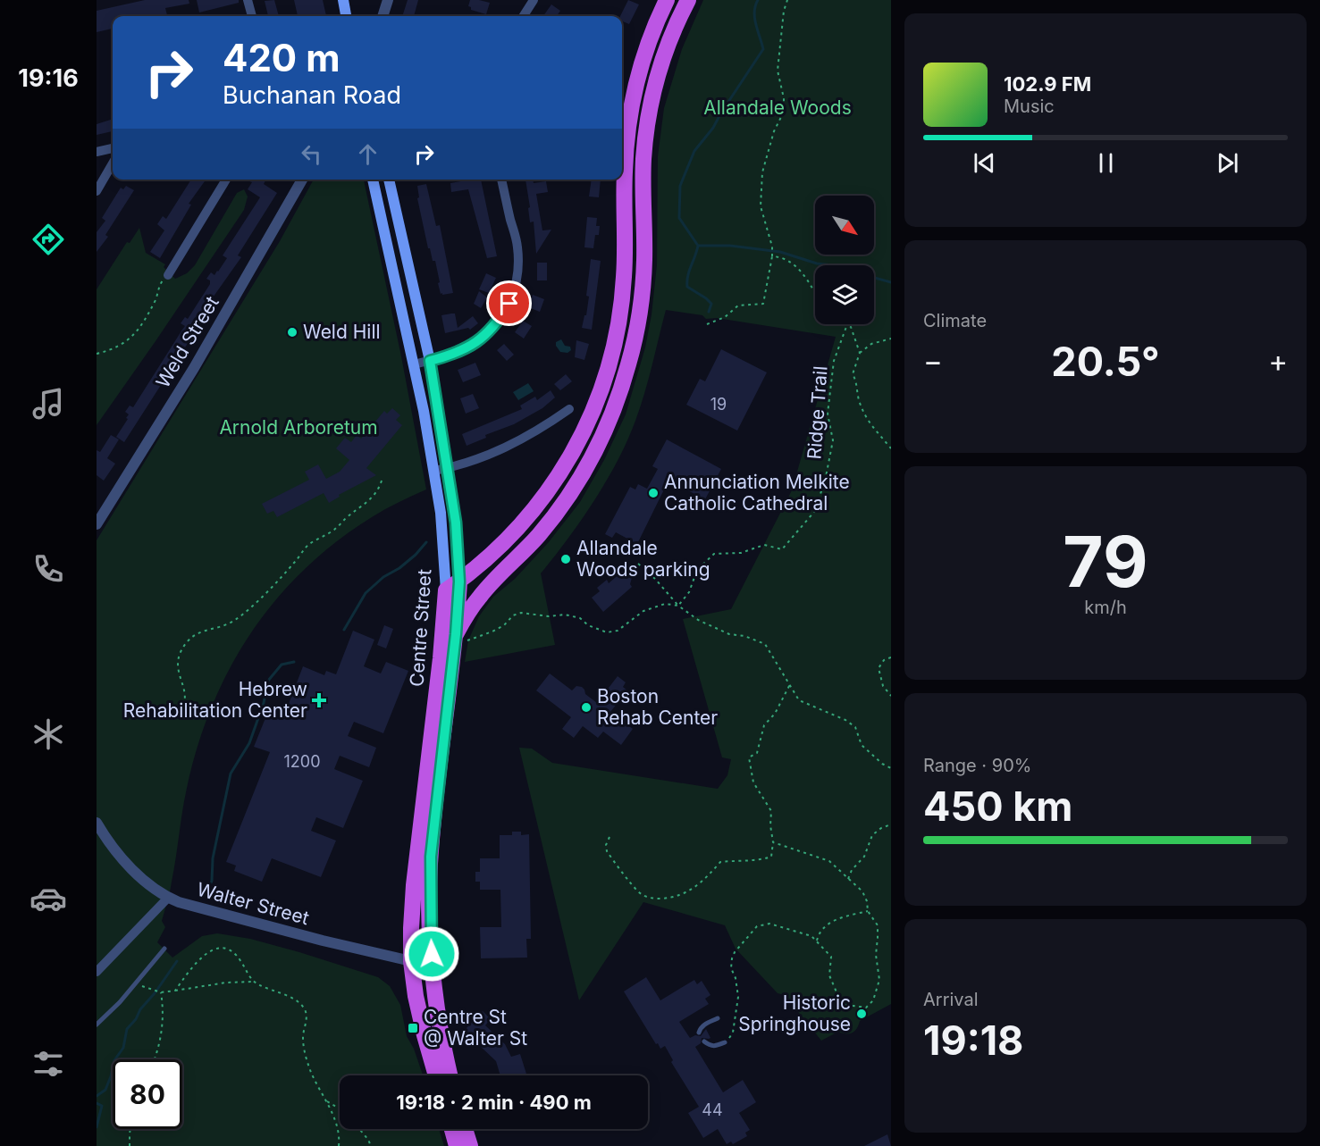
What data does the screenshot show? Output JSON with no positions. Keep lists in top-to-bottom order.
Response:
{
  "streets": {
    "highway": ["Centre Street"],
    "street": ["Weld Street", "Walter Street"],
    "path": ["Ridge Trail"]
  },
  "crossings": [
    ["Centre Street", "Walter Street"]
  ],
  "parks": ["Allandale Woods", "Arnold Arboretum"],
  "places": {
    "other": [
      "Weld Hill",
      "Annunciation Melkite Catholic Cathedral",
      "Allandale Woods parking",
      "Boston Rehab Center",
      "Historic Springhouse"
    ],
    "health": ["Hebrew Rehabilitation Center"],
    "transit": ["Centre St @ Walter St"]
  },
  "house_numbers": ["19", "1200", "44"],
  "north": "bottom right",
  "page": {
    "tabs": "19:16",
    "turn": ["420 m", "Buchanan Road"],
    "song": ["102.9 FM", "Music"],
    "tile": [
      "Climate",
      ["79", "km/h"],
      ["Range · 90%", "450 km"],
      ["Arrival", "19:18"]
    ],
    "heat": ["−", "20.5°", "+"],
    "limit": "80",
    "trip": "19:18 · 2 min · 490 m"
  }
}
